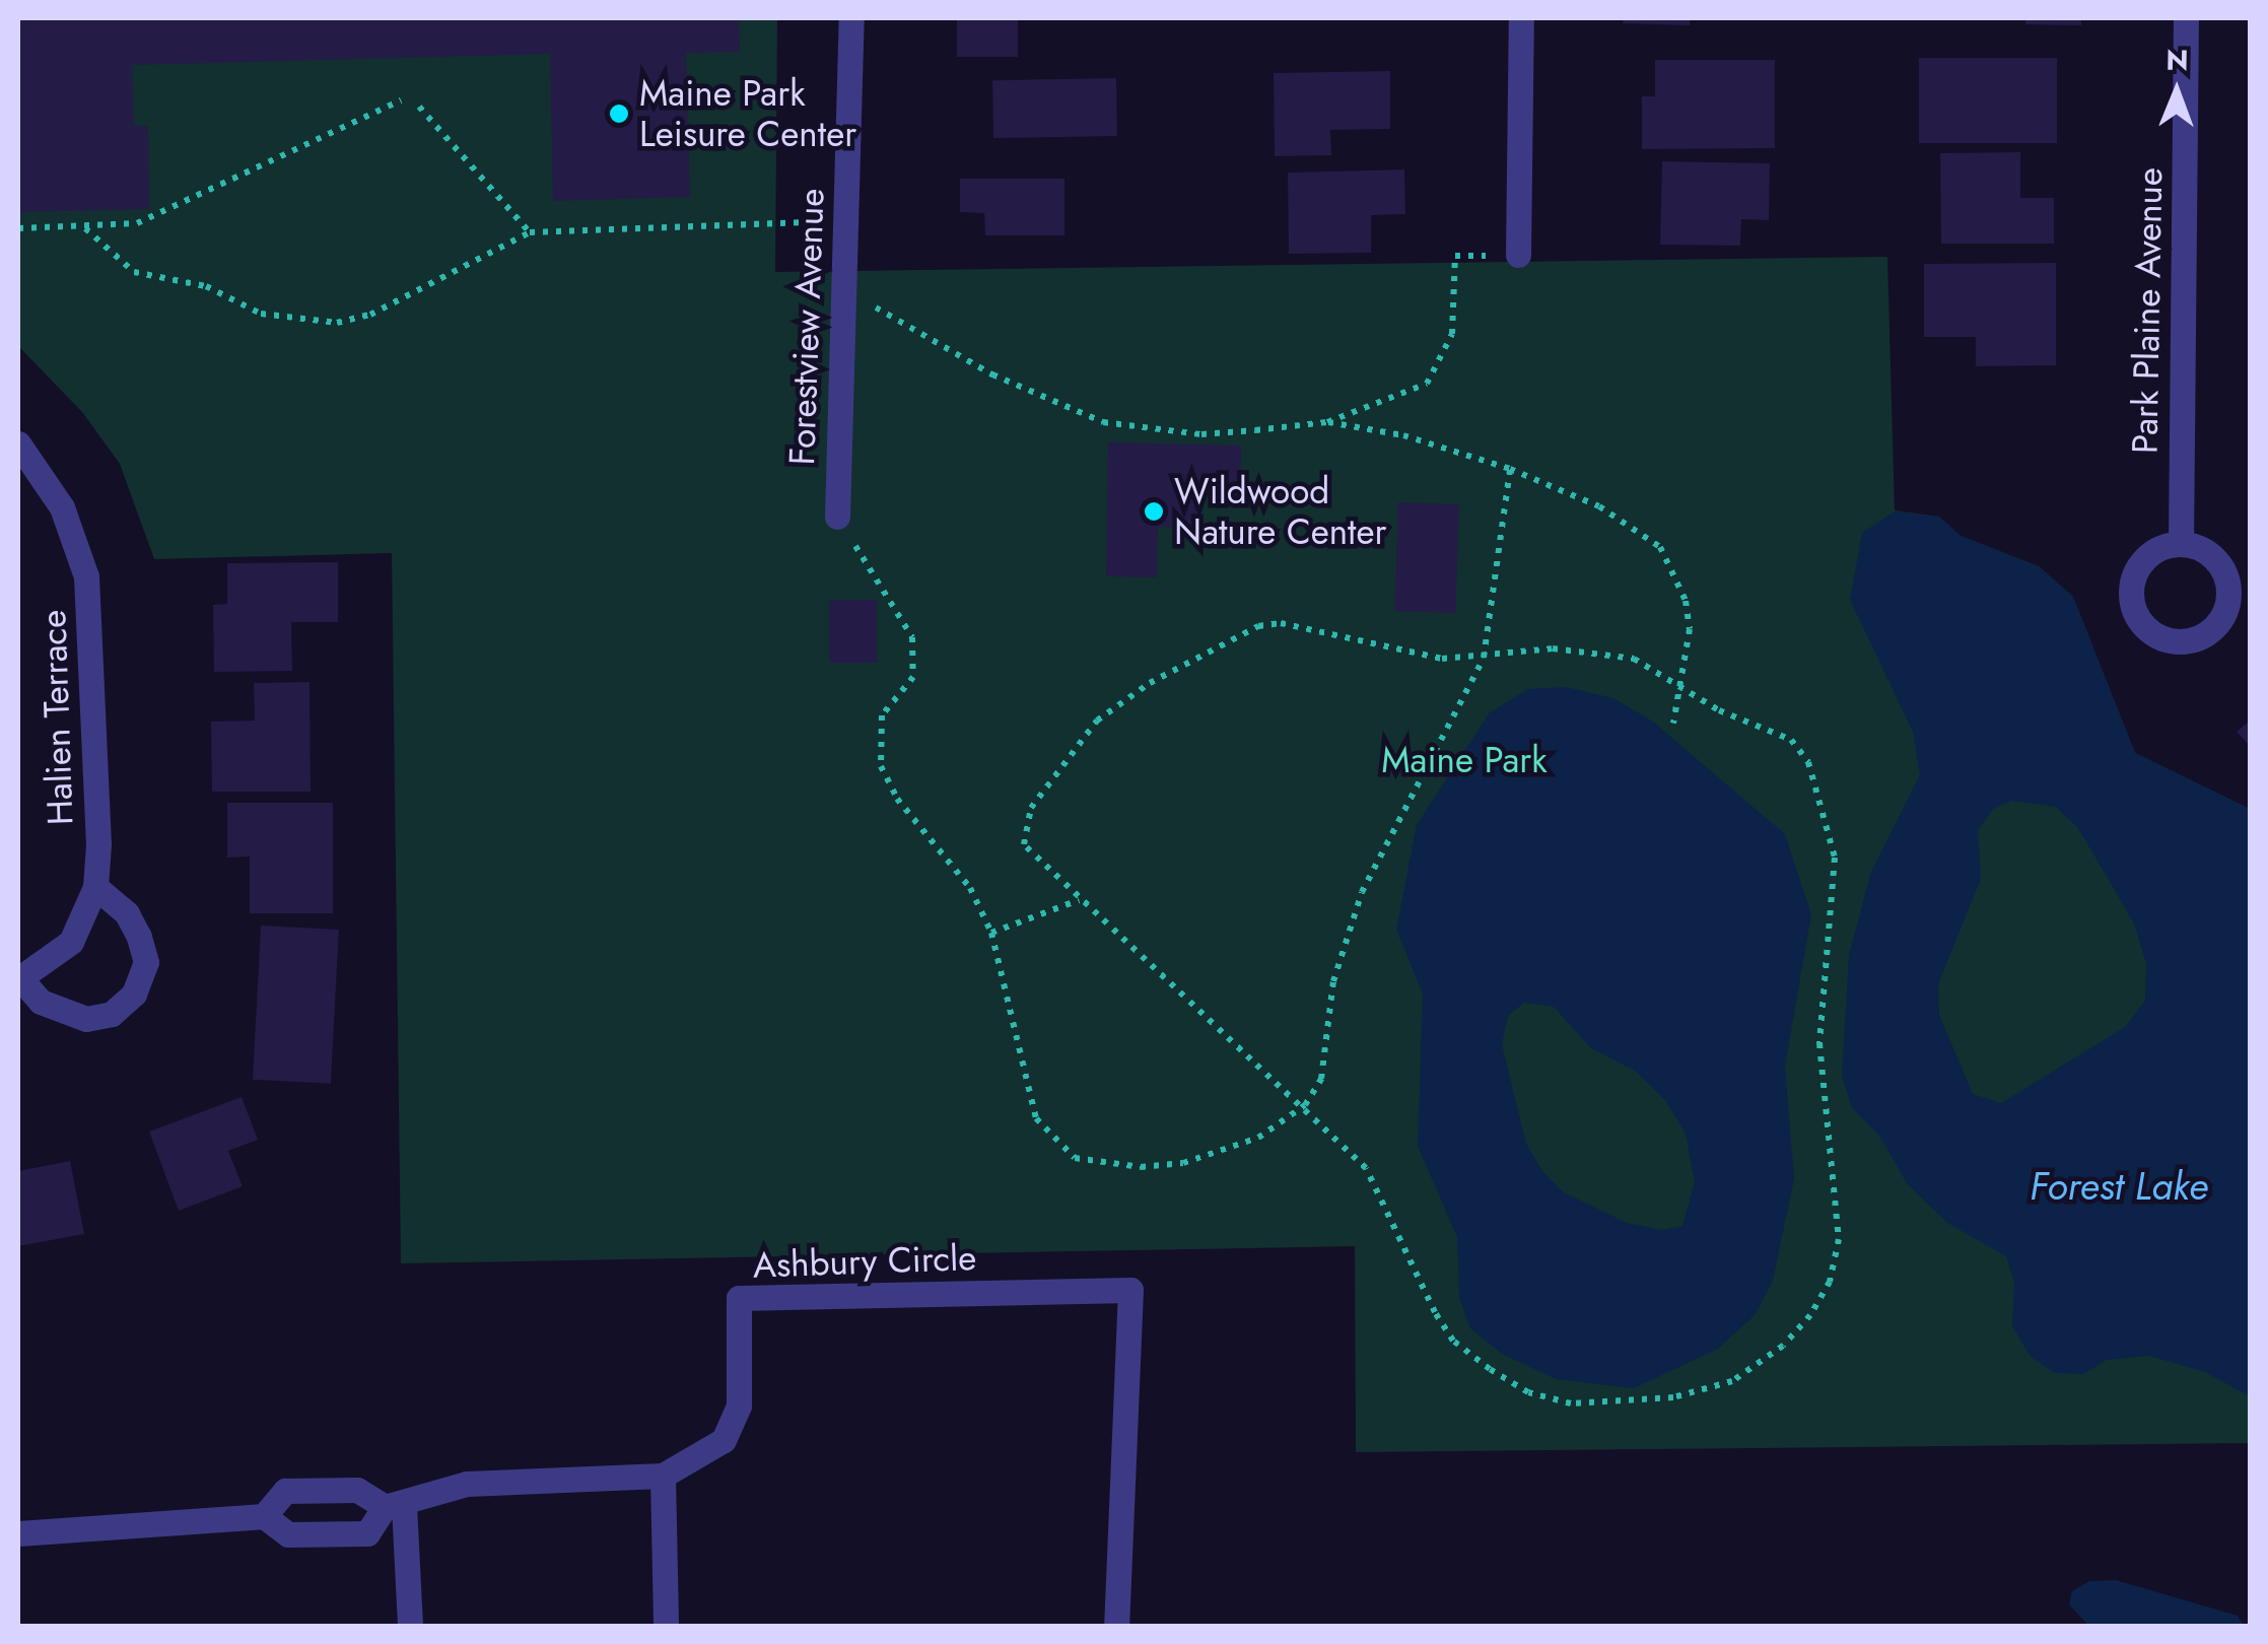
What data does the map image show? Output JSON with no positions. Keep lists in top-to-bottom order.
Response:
{
  "streets": {
    "street": [
      "Park Plaine Avenue",
      "Forestview Avenue",
      "Halien Terrace",
      "Ashbury Circle"
    ]
  },
  "water": ["Forest Lake"],
  "parks": ["Maine Park"],
  "places": ["Maine Park Leisure Center", "Wildwood Nature Center"],
  "north": "top"
}
